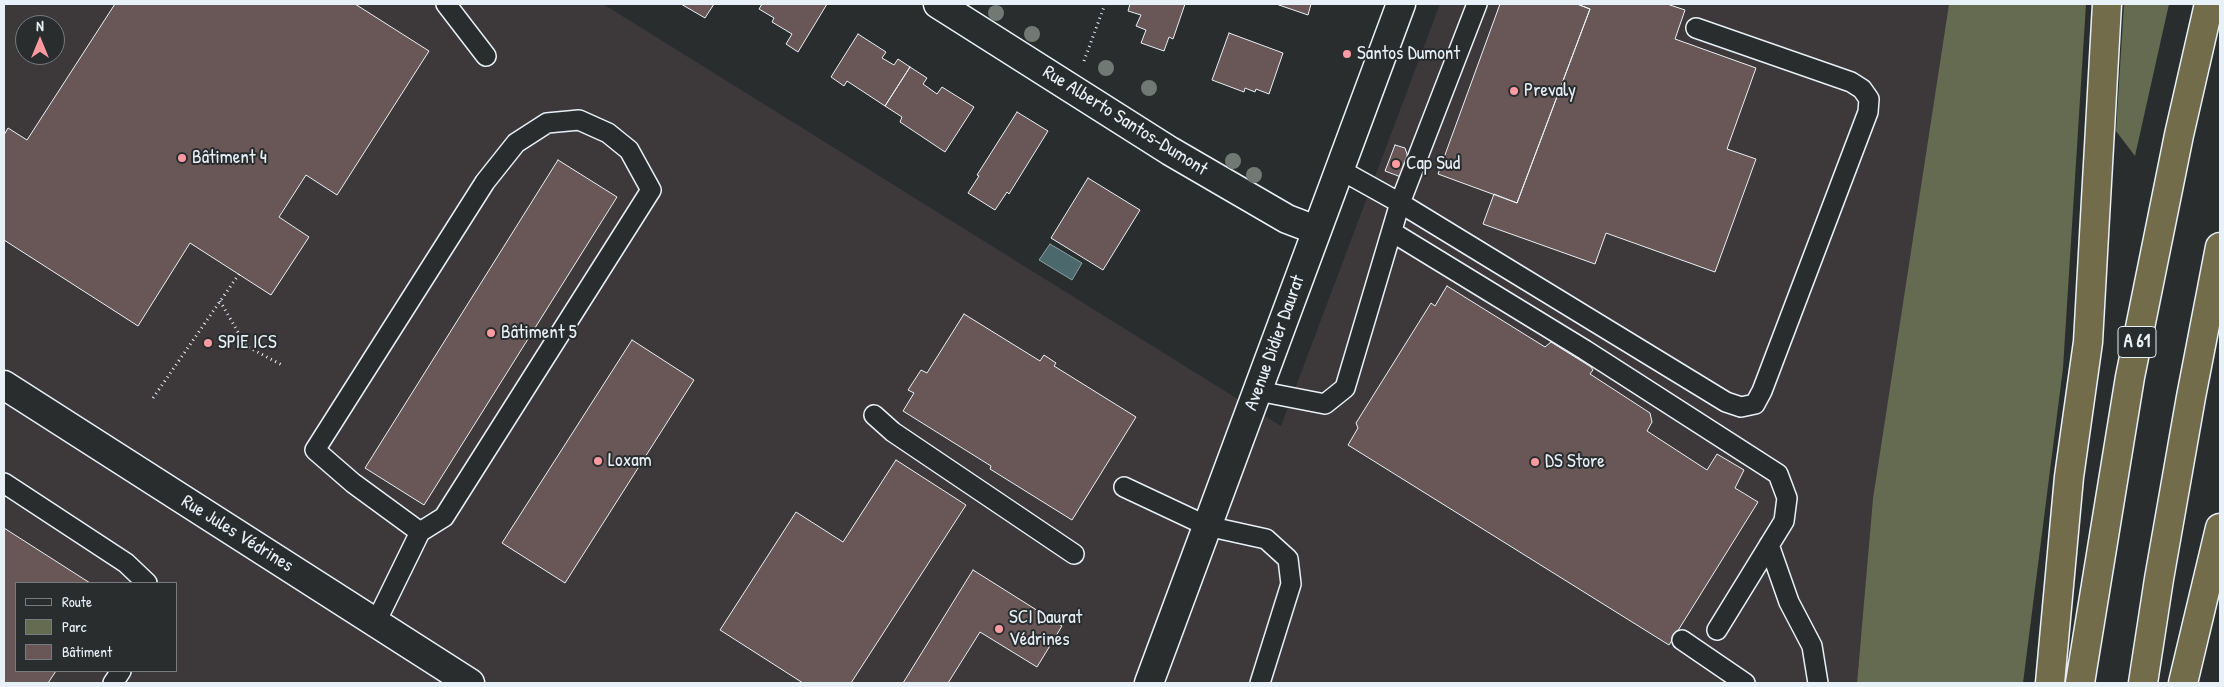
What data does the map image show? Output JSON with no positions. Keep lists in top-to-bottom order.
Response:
{
  "streets": {
    "highway": ["A 61"],
    "street": ["Rue Alberto Santos-Dumont", "Avenue Didier Daurat", "Rue Jules Védrines"]
  },
  "crossings": [
    ["Rue Alberto Santos-Dumont", "Avenue Didier Daurat"]
  ],
  "places": [
    "Santos Dumont",
    "Prevaly",
    "Bâtiment 4",
    "Cap Sud",
    "Bâtiment 5",
    "SPIE ICS",
    "Loxam",
    "DS Store",
    "SCI Daurat Védrines"
  ],
  "legend": ["Route", "Parc", "Bâtiment"],
  "north": "top"
}
